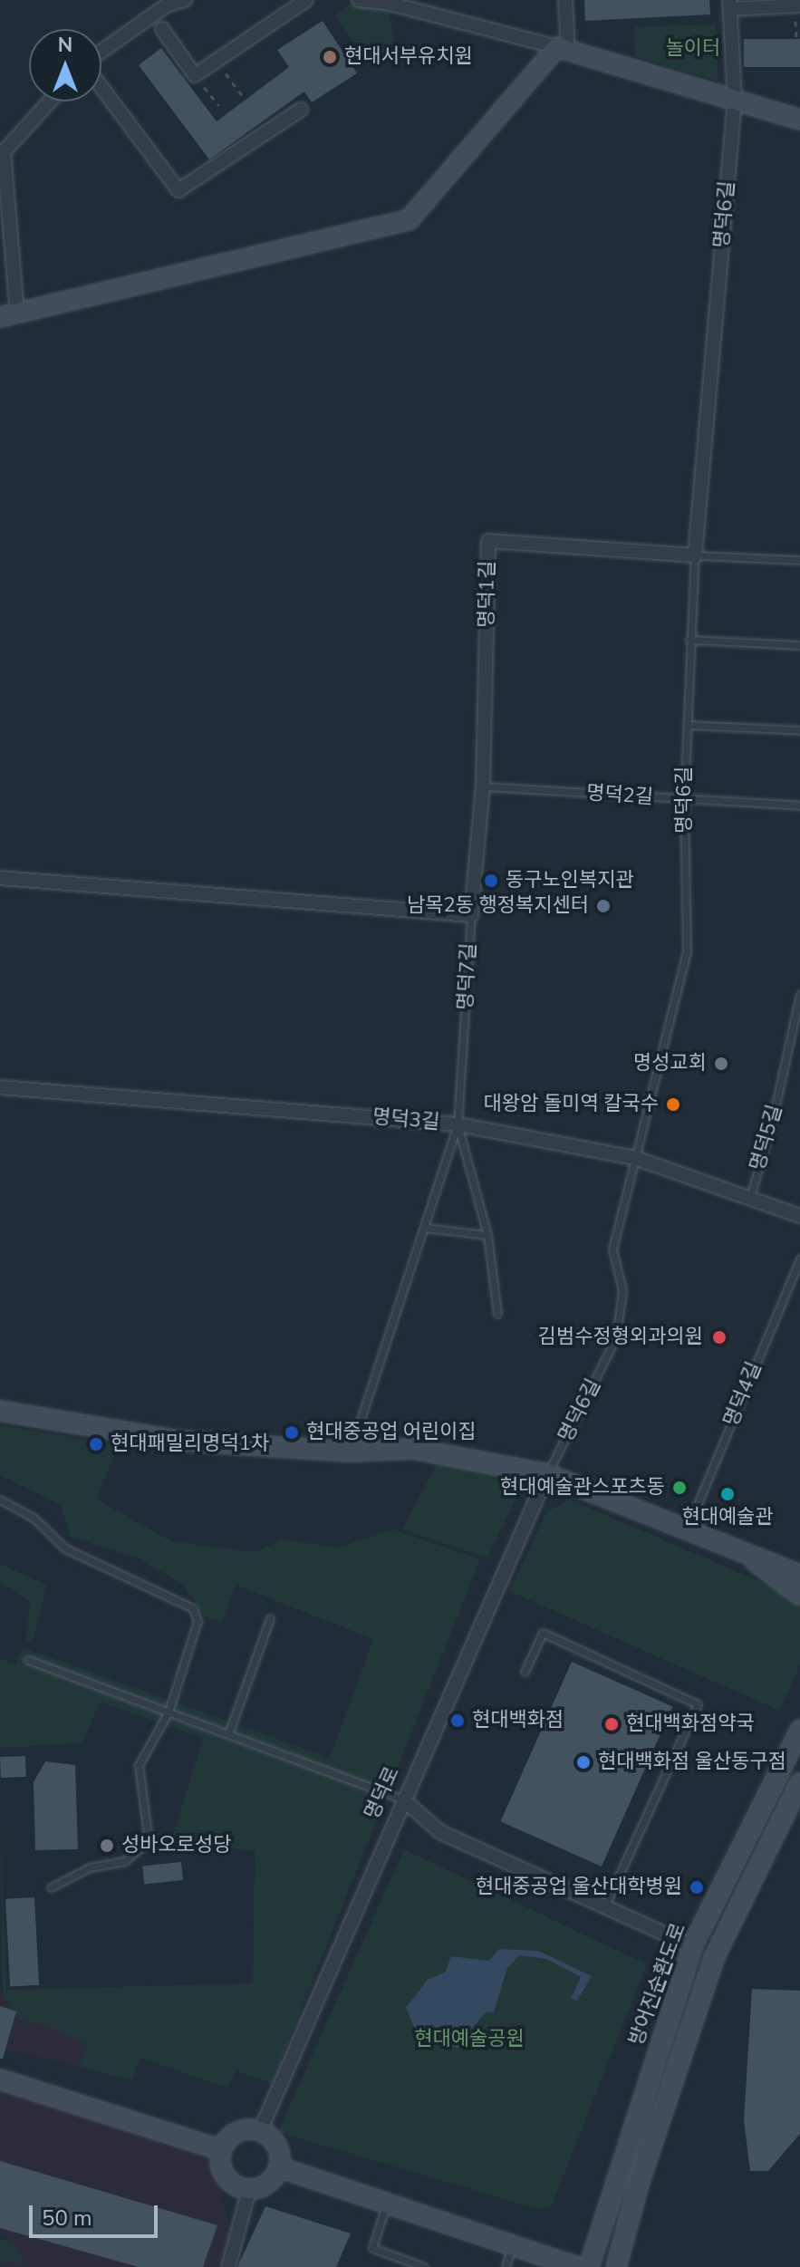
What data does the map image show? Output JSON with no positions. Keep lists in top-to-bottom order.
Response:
{
  "streets": {
    "street": [
      "명덕6길",
      "명덕1길",
      "명덕7길",
      "명덕3길",
      "명덕로",
      "방어진순환도로"
    ],
    "lane": ["명덕2길", "명덕5길", "명덕4길"]
  },
  "crossings": [
    ["명덕6길", "명덕1길"],
    ["명덕6길", "명덕2길"],
    ["명덕6길", "명덕3길"],
    ["명덕6길", "명덕로"],
    ["명덕1길", "명덕2길"],
    ["명덕1길", "명덕7길"],
    ["명덕7길", "명덕3길"],
    ["명덕3길", "명덕5길"]
  ],
  "parks": ["놀이터", "현대예술공원"],
  "places": [
    "현대서부유치원",
    "동구노인복지관",
    "남목2동 행정복지센터",
    "명성교회",
    "대왕암 돌미역 칼국수",
    "김범수정형외과의원",
    "현대중공업 어린이집",
    "현대패밀리명덕1차",
    "현대예술관스포츠동",
    "현대예술관",
    "현대백화점",
    "현대백화점약국",
    "현대백화점 울산동구점",
    "성바오로성당",
    "현대중공업 울산대학병원"
  ],
  "scale_bar": "50 m",
  "north": "top"
}
